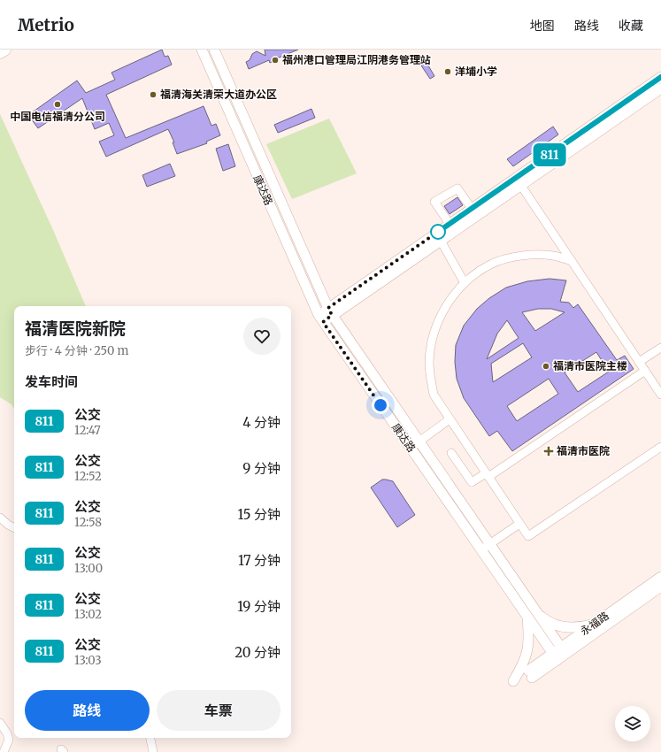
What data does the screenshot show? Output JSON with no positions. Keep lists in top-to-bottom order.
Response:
{
  "streets": {
    "street": ["康达路", "永福路"]
  },
  "crossings": [
    ["康达路", "永福路"]
  ],
  "places": {
    "other": [
      "福州港口管理局江阴港务管理站",
      "洋埔小学",
      "福清海关清荣大道办公区",
      "中国电信福清分公司",
      "福清市医院主楼"
    ],
    "health": ["福清市医院"]
  },
  "lines": ["bus line 811"],
  "page": {
    "header": "Metrio",
    "nav": ["地图", "路线", "收藏"],
    "on_map": "811",
    "heading": [
      ["福清医院新院", "步行 · 4 分钟 · 250 m"],
      "发车时间"
    ],
    "list": [
      {
        "mark": "811",
        "name": "公交",
        "note": "12:47",
        "value": "4 分钟"
      },
      {
        "mark": "811",
        "name": "公交",
        "note": "12:52",
        "value": "9 分钟"
      },
      {
        "mark": "811",
        "name": "公交",
        "note": "12:58",
        "value": "15 分钟"
      },
      {
        "mark": "811",
        "name": "公交",
        "note": "13:00",
        "value": "17 分钟"
      },
      {
        "mark": "811",
        "name": "公交",
        "note": "13:02",
        "value": "19 分钟"
      },
      {
        "mark": "811",
        "name": "公交",
        "note": "13:03",
        "value": "20 分钟"
      }
    ],
    "buttons": ["路线", "车票"]
  }
}
